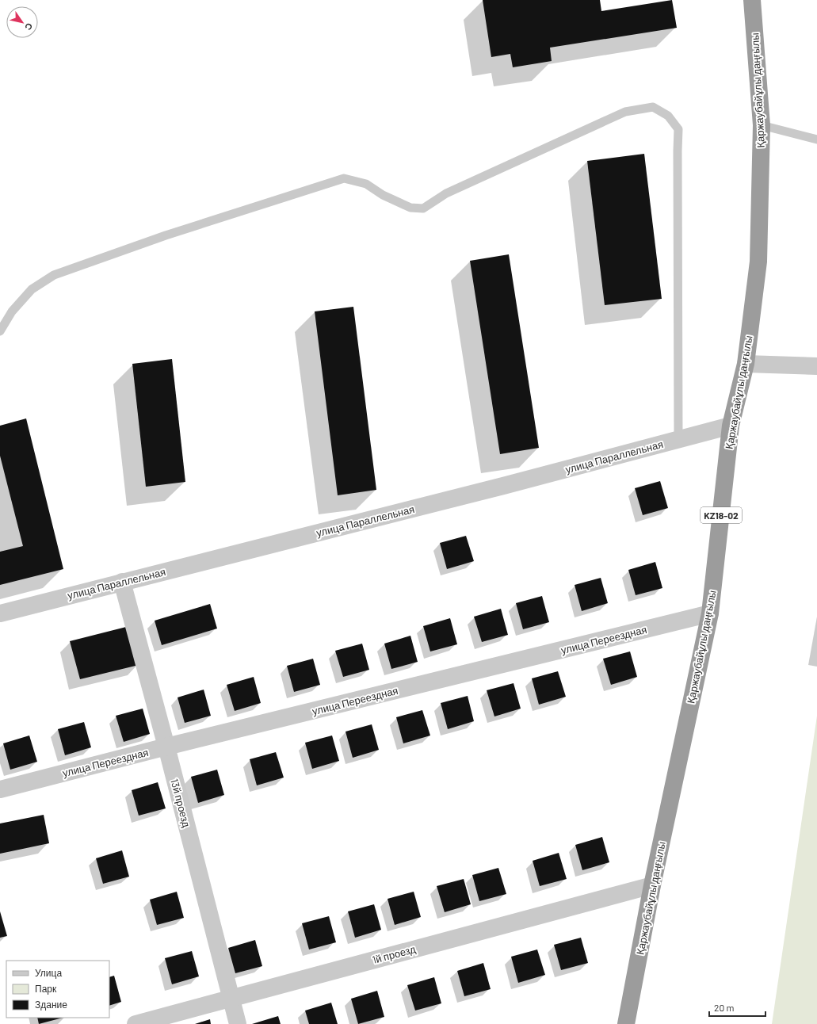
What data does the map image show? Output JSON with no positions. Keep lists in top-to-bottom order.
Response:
{
  "streets": {
    "highway": ["Қаржаубайұлы даңғылы", "KZ18-02"],
    "street": [
      "улица Параллельная",
      "улица Переездная",
      "13й проезд",
      "1й проезд"
    ]
  },
  "crossings": [
    ["Қаржаубайұлы даңғылы", "улица Параллельная"],
    ["Қаржаубайұлы даңғылы", "улица Переездная"],
    ["Қаржаубайұлы даңғылы", "1й проезд"],
    ["улица Параллельная", "13й проезд"],
    ["улица Переездная", "13й проезд"],
    ["13й проезд", "1й проезд"]
  ],
  "legend": ["Улица", "Парк", "Здание"],
  "scale_bar": "20 m",
  "north": "bottom right"
}
